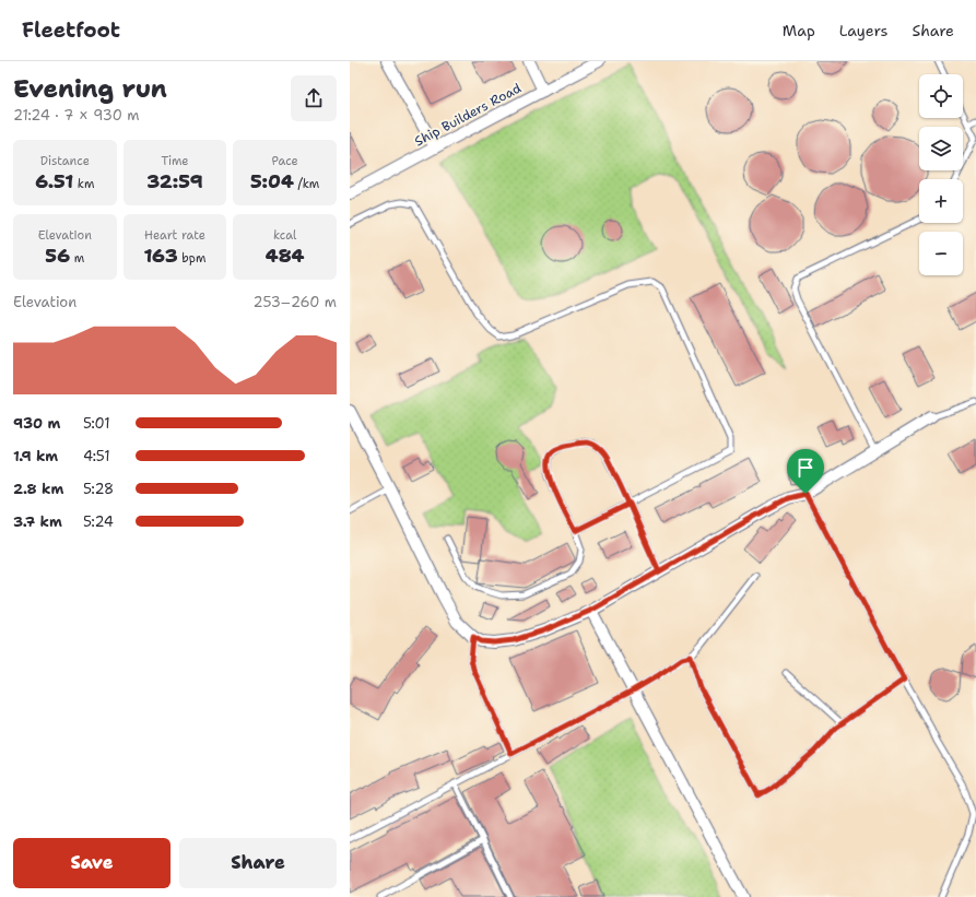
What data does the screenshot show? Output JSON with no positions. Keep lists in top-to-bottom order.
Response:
{
  "streets": {
    "street": ["Ship Builders Road"]
  },
  "page": {
    "header": "Fleetfoot",
    "nav": ["Map", "Layers", "Share"],
    "heading": ["Evening run", "21:24 · 7 × 930 m"],
    "map_buttons": ["+", "−"],
    "stats": [
      ["Distance", "6.51 km"],
      ["Time", "32:59"],
      ["Pace", "5:04 /km"],
      ["Elevation", "56 m"],
      ["Heart rate", "163 bpm"],
      ["kcal", "484"]
    ],
    "chart": ["Elevation", "253–260 m"],
    "list": [
      {
        "name": "930 m",
        "note": "5:01"
      },
      {
        "name": "1.9 km",
        "note": "4:51"
      },
      {
        "name": "2.8 km",
        "note": "5:28"
      },
      {
        "name": "3.7 km",
        "note": "5:24"
      }
    ],
    "buttons": ["Save", "Share"]
  }
}
